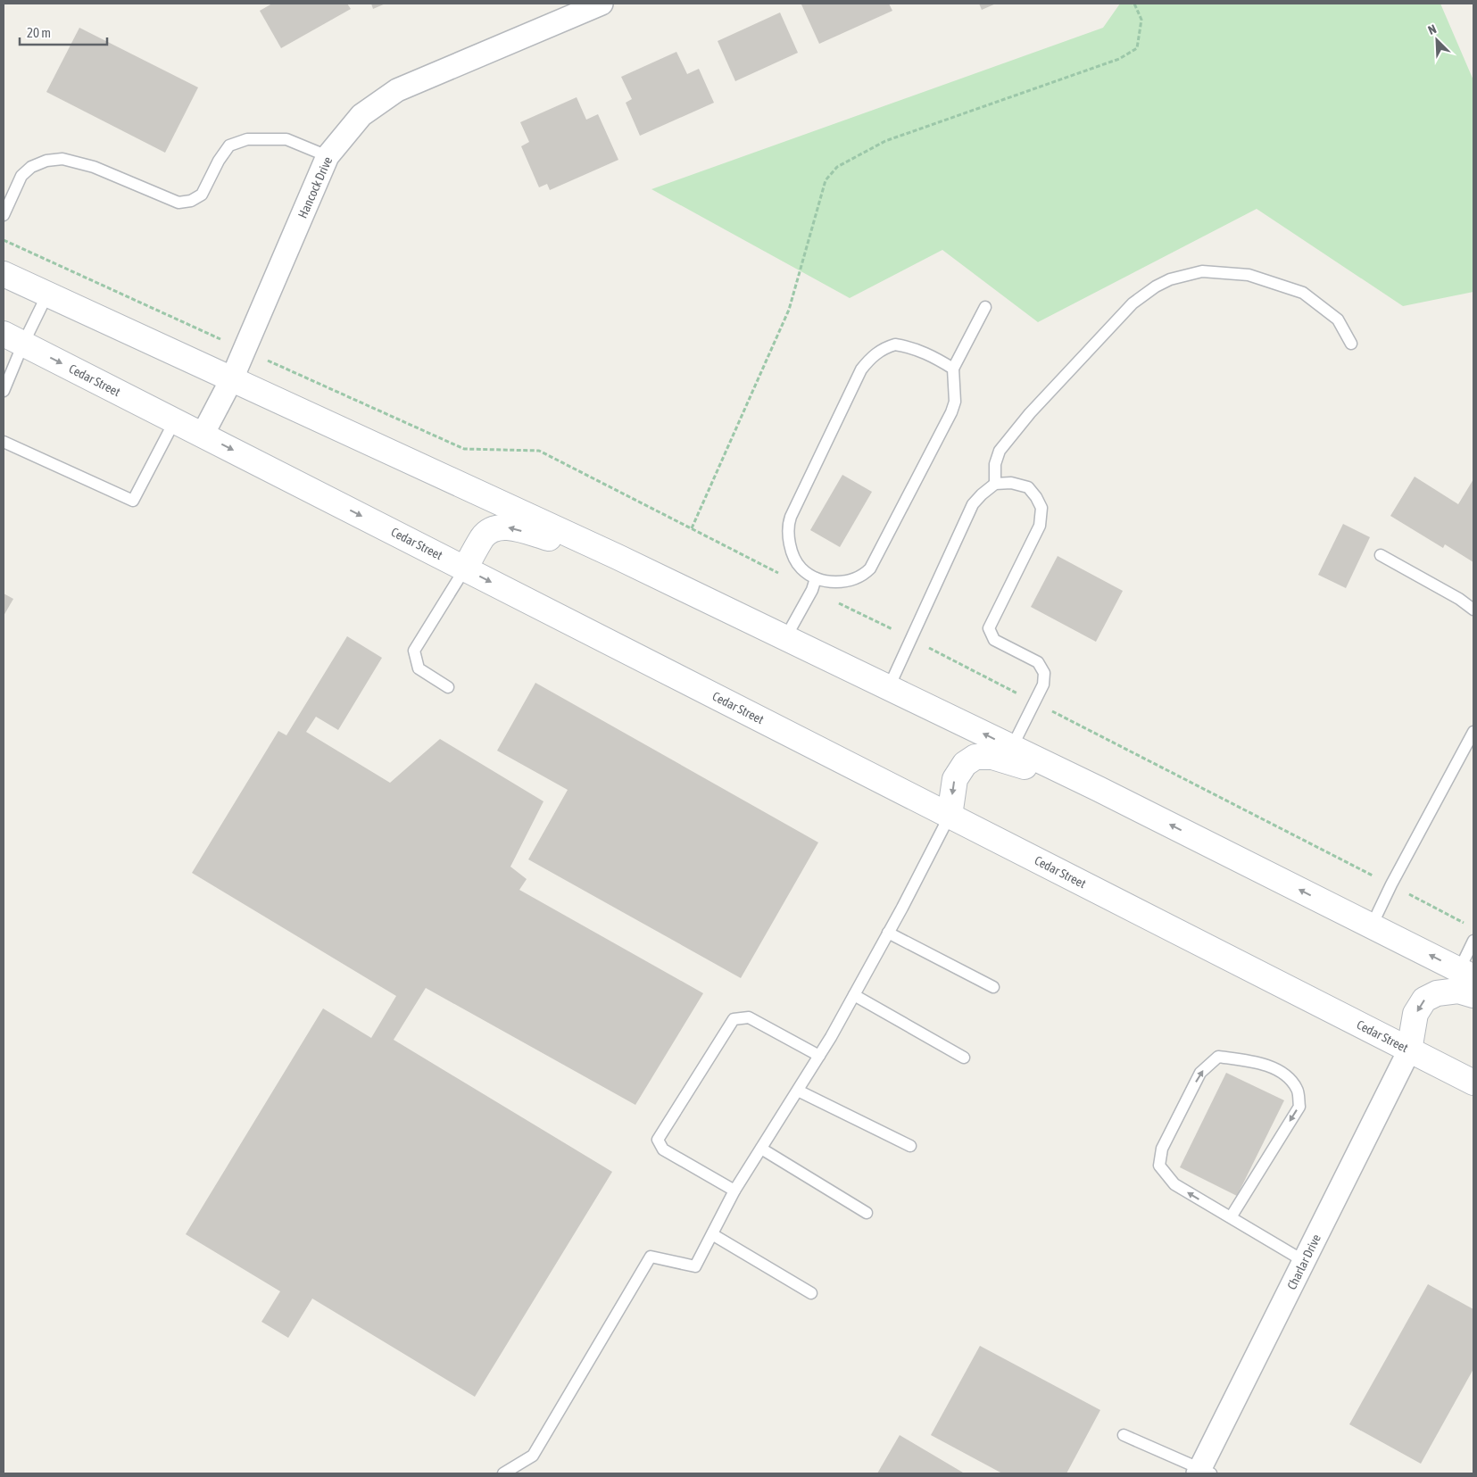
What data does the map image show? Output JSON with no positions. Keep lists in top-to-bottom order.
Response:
{
  "streets": {
    "main road": ["Cedar Street"],
    "street": ["Hancock Drive", "Charlar Drive"]
  },
  "crossings": [
    ["Hancock Drive", "Cedar Street"],
    ["Cedar Street", "Charlar Drive"]
  ],
  "scale_bar": "20 m",
  "north": "top left"
}
